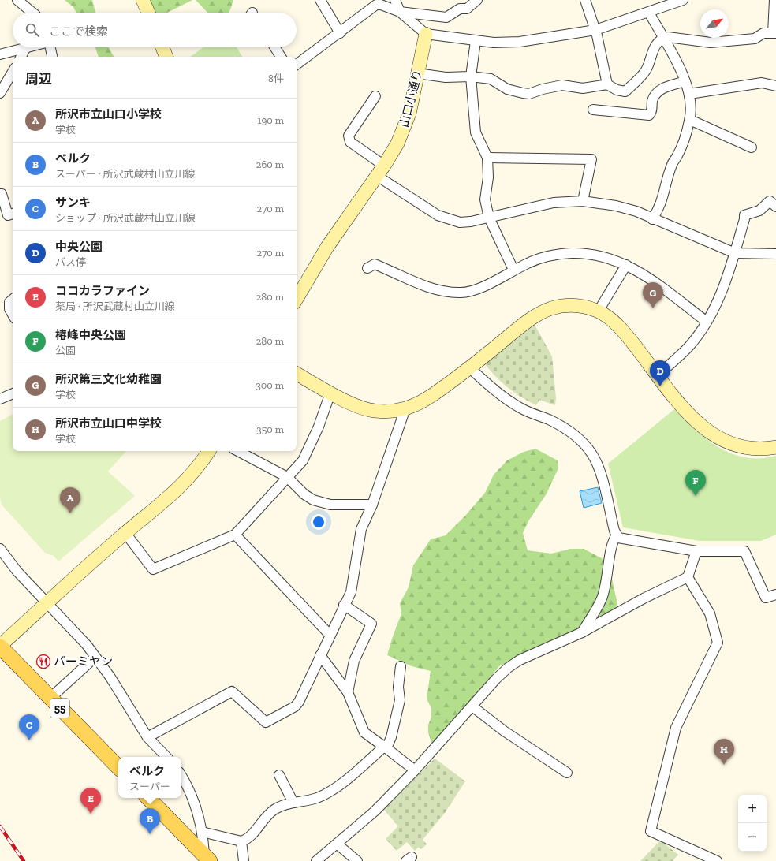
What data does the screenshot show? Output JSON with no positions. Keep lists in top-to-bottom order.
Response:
{
  "streets": {
    "main road": ["55"],
    "street": ["山口小通り"]
  },
  "places": {
    "restaurant": ["バーミヤン"]
  },
  "north": "top right",
  "page": {
    "search": "ここで検索",
    "heading": ["周辺", "8件"],
    "list": [
      {
        "mark": "A",
        "name": "所沢市立山口小学校",
        "note": "学校",
        "value": "190 m"
      },
      {
        "mark": "B",
        "name": "ベルク",
        "note": "スーパー · 所沢武蔵村山立川線",
        "value": "260 m"
      },
      {
        "mark": "C",
        "name": "サンキ",
        "note": "ショップ · 所沢武蔵村山立川線",
        "value": "270 m"
      },
      {
        "mark": "D",
        "name": "中央公園",
        "note": "バス停",
        "value": "270 m"
      },
      {
        "mark": "E",
        "name": "ココカラファイン",
        "note": "薬局 · 所沢武蔵村山立川線",
        "value": "280 m"
      },
      {
        "mark": "F",
        "name": "椿峰中央公園",
        "note": "公園",
        "value": "280 m"
      },
      {
        "mark": "G",
        "name": "所沢第三文化幼稚園",
        "note": "学校",
        "value": "300 m"
      },
      {
        "mark": "H",
        "name": "所沢市立山口中学校",
        "note": "学校",
        "value": "350 m"
      }
    ],
    "pins": [
      "G",
      "D",
      "F",
      "A",
      "C",
      "H",
      "E",
      "B"
    ],
    "popup": ["ベルク", "スーパー"],
    "map_buttons": ["+", "−"]
  }
}
